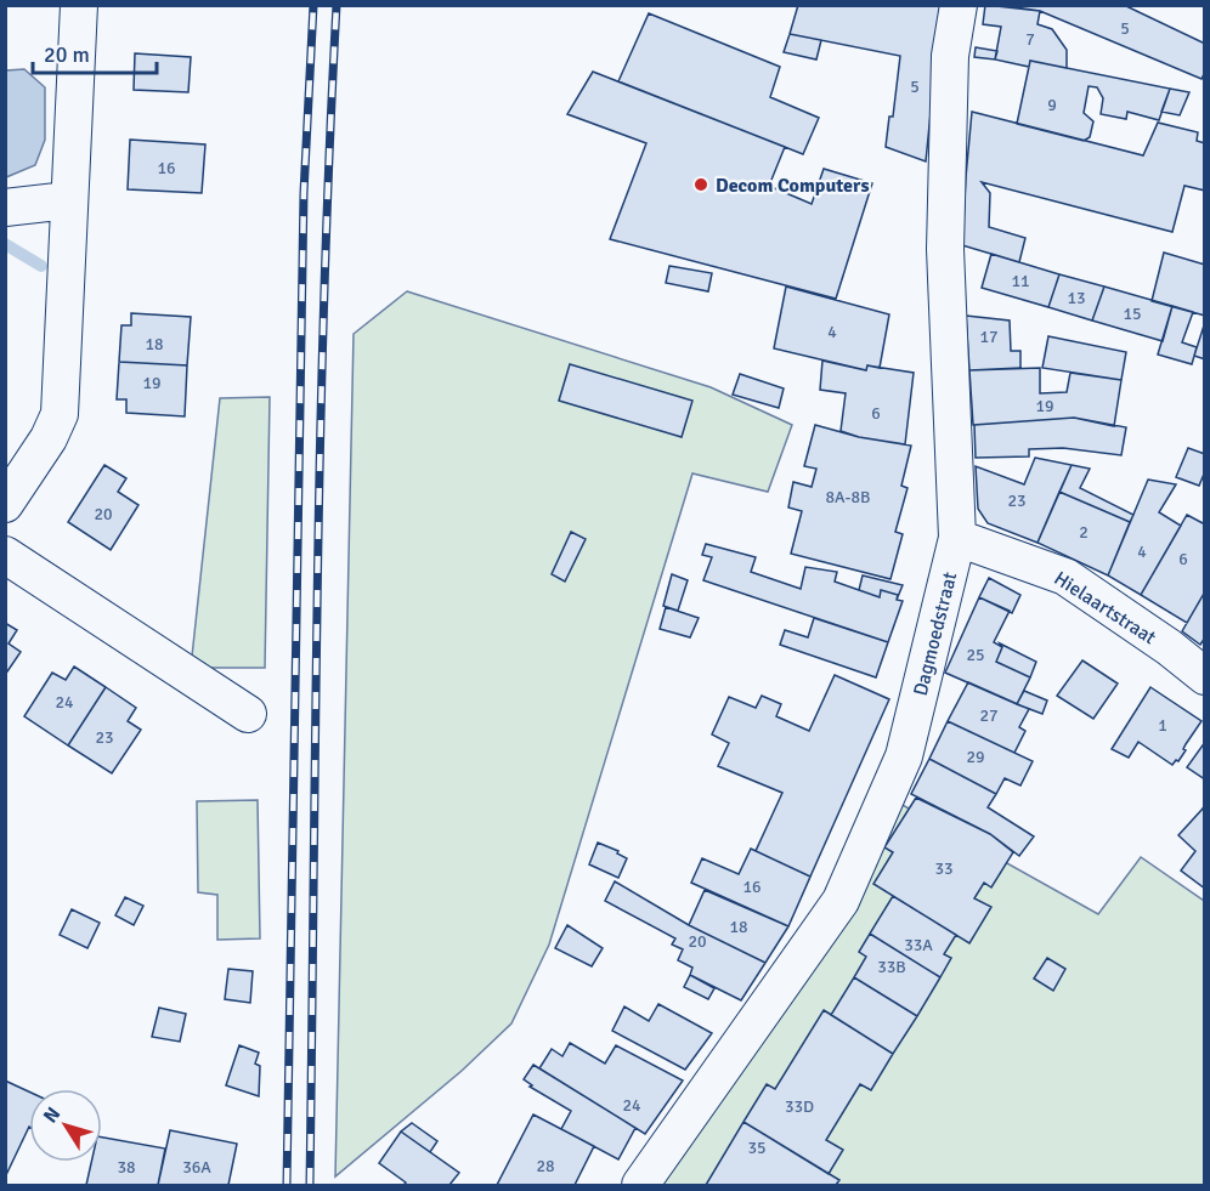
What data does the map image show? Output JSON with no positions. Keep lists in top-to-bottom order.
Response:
{
  "streets": {
    "street": ["Hielaartstraat", "Dagmoedstraat"]
  },
  "crossings": [
    ["Hielaartstraat", "Dagmoedstraat"]
  ],
  "places": ["Decom Computers"],
  "house_numbers": [
    "5",
    "7",
    "5",
    "9",
    "16",
    "11",
    "13",
    "15",
    "4",
    "17",
    "18",
    "19",
    "19",
    "6",
    "8A-8B",
    "23",
    "20",
    "2",
    "4",
    "6",
    "25",
    "24",
    "27",
    "1",
    "23",
    "29",
    "33",
    "16",
    "18",
    "20",
    "33A",
    "33B",
    "24",
    "33D",
    "35",
    "28",
    "38",
    "36A"
  ],
  "scale_bar": "20 m",
  "north": "top left"
}
